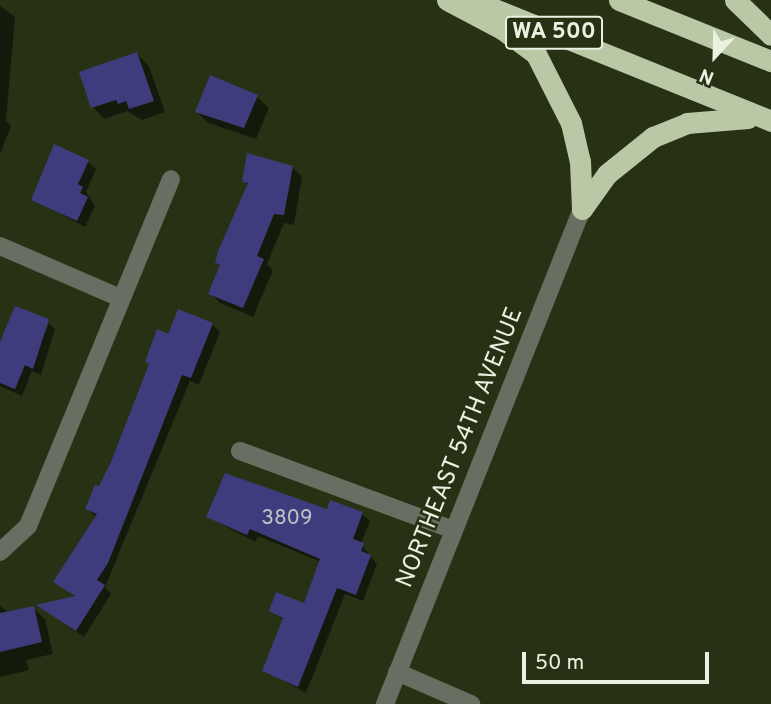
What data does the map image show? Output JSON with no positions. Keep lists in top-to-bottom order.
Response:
{
  "streets": {
    "highway": ["WA 500"],
    "street": ["NORTHEAST 54TH AVENUE"]
  },
  "house_numbers": ["3809"],
  "scale_bar": "50 m",
  "north": "bottom"
}
